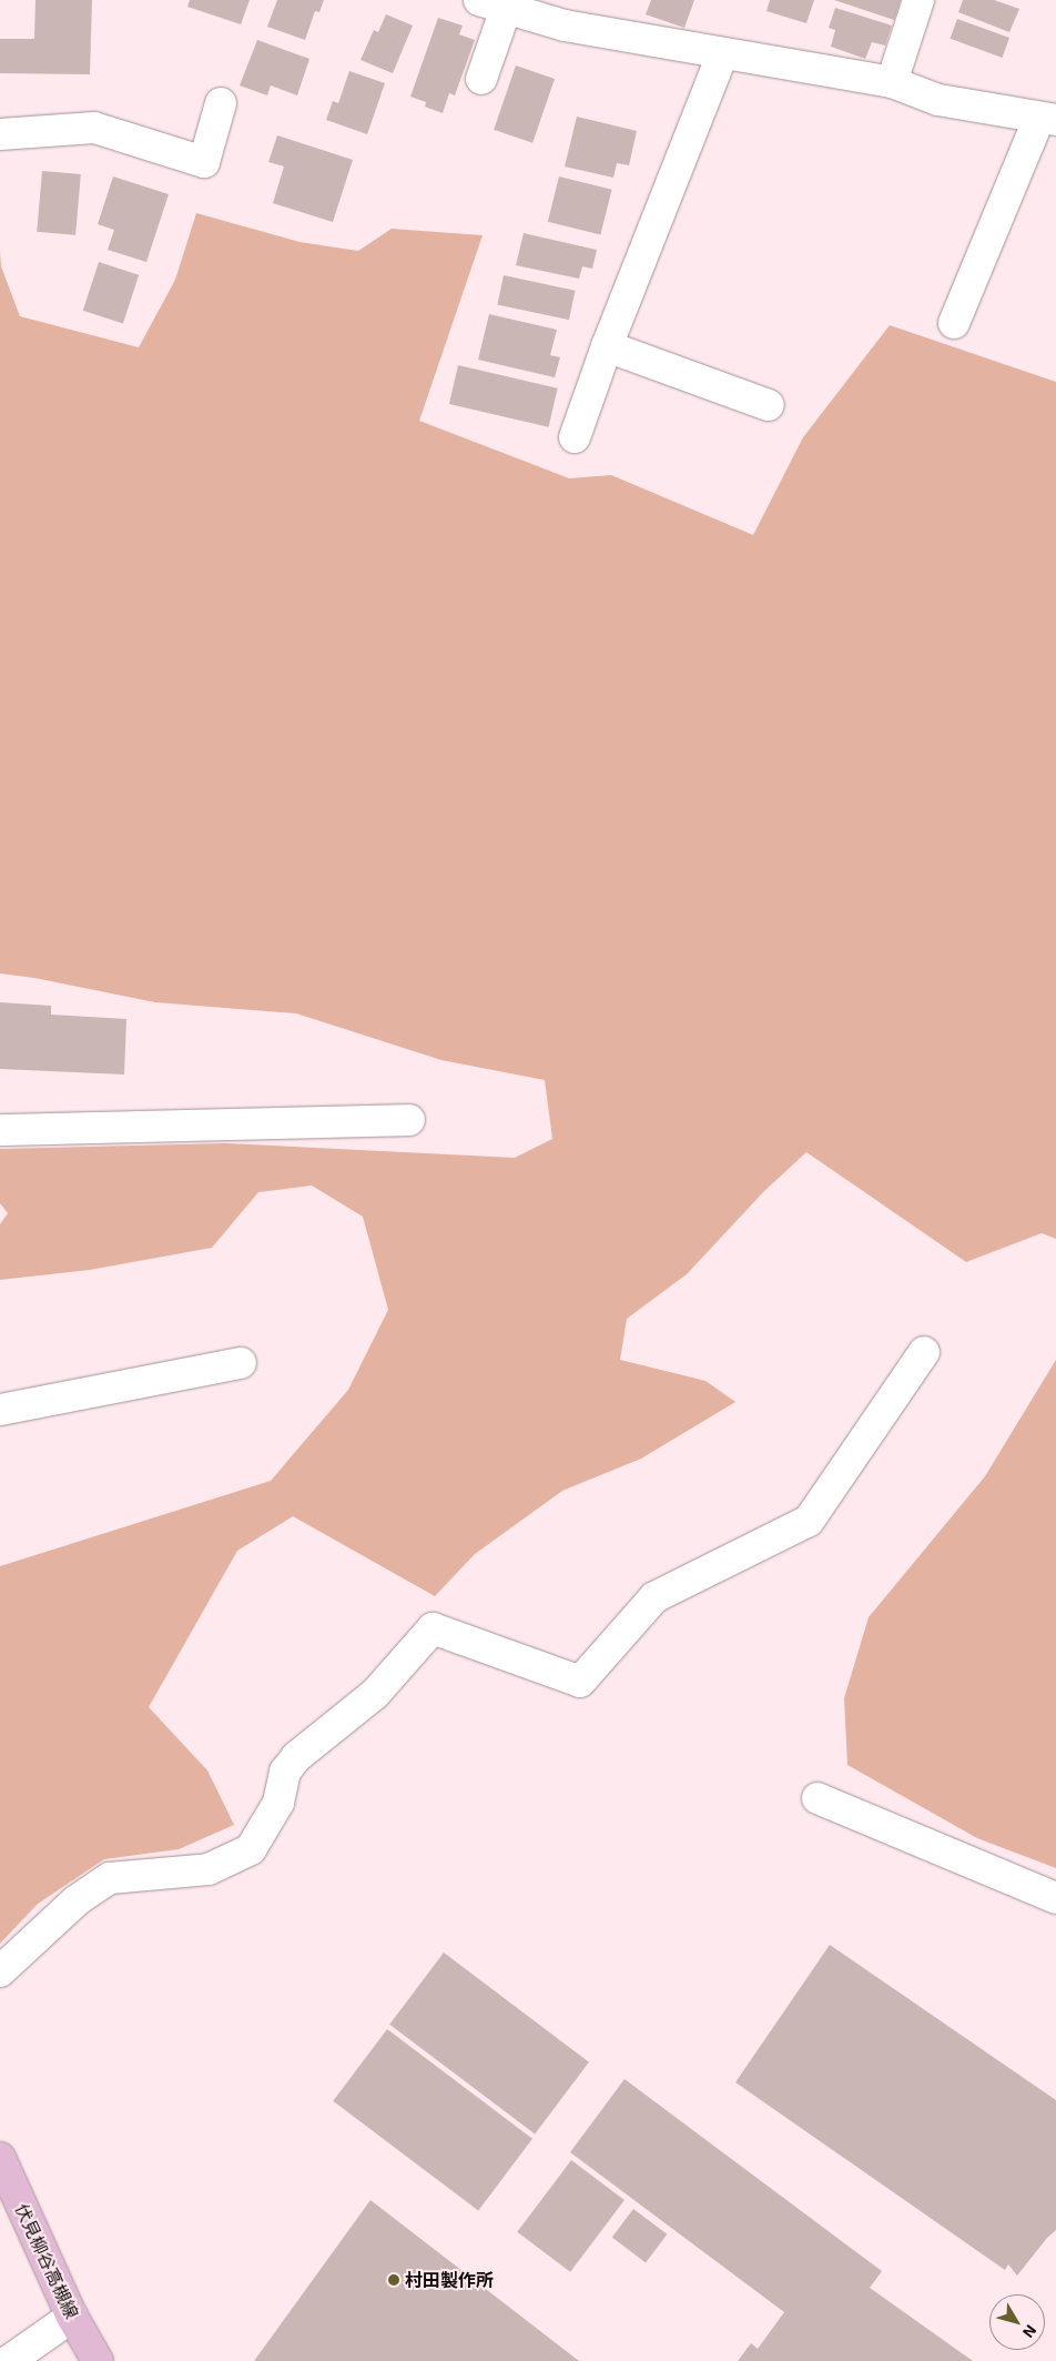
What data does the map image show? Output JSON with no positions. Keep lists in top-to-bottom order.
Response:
{
  "streets": {
    "main road": ["伏見柳谷高槻線"]
  },
  "places": ["村田製作所"],
  "north": "bottom right"
}
